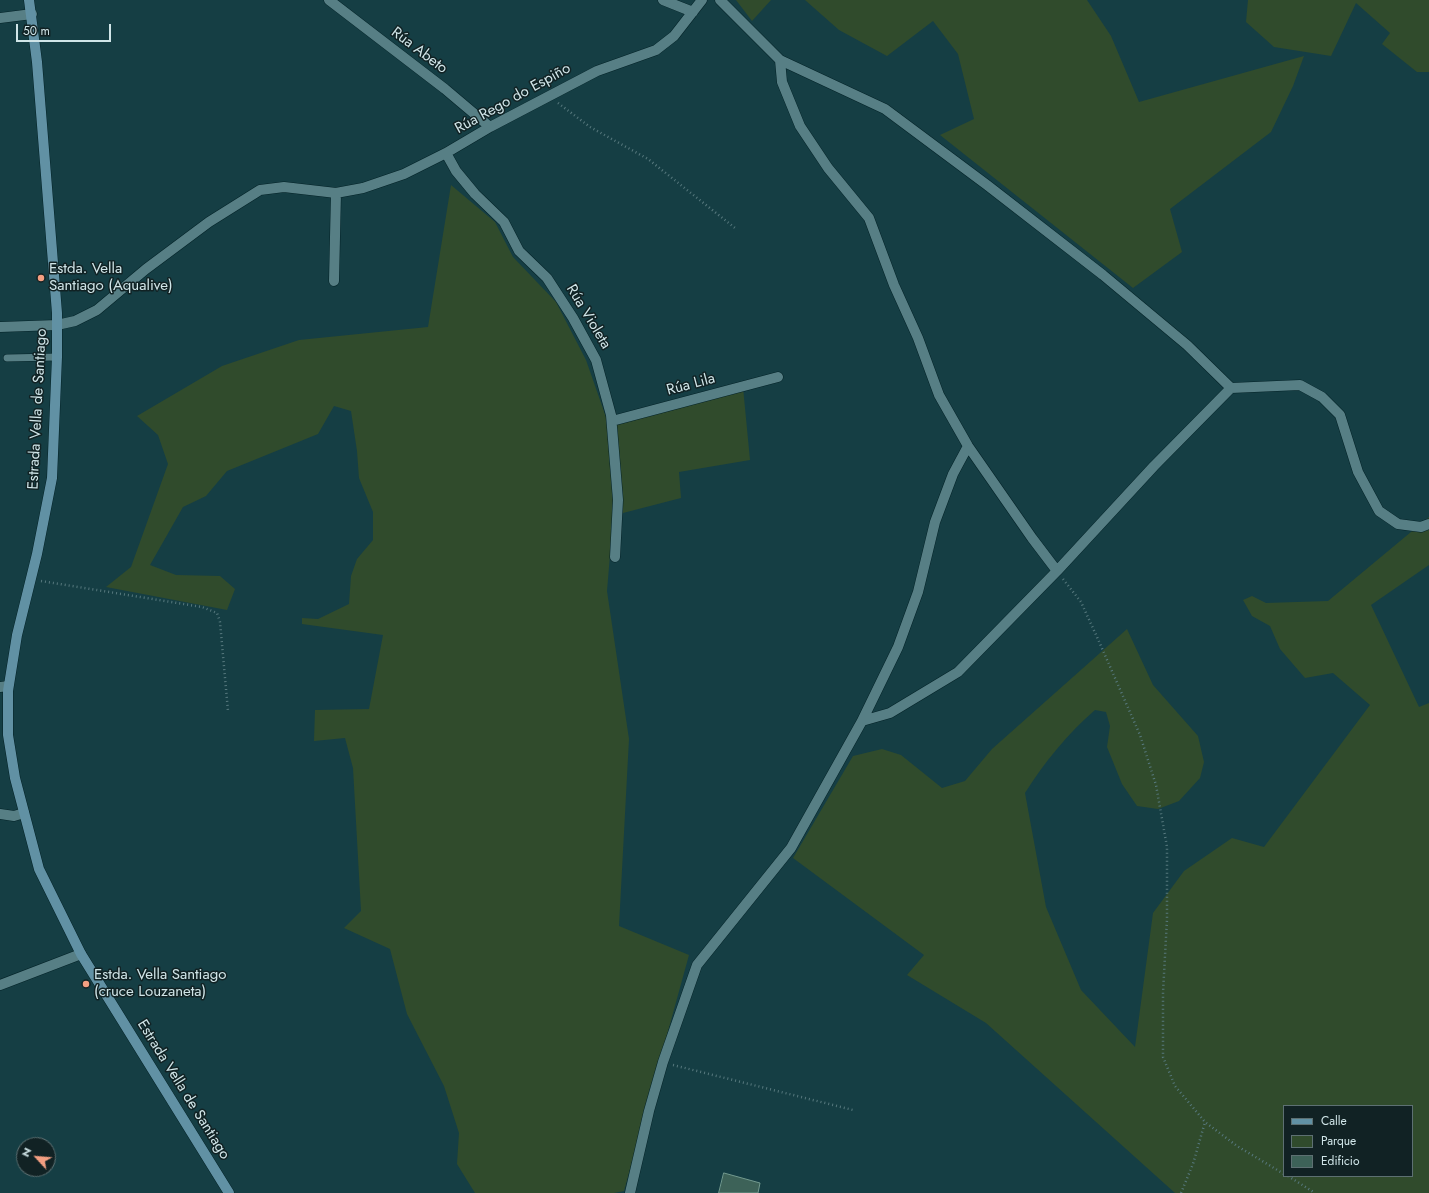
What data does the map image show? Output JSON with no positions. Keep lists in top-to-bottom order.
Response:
{
  "streets": {
    "main road": ["Estrada Vella de Santiago"],
    "street": [
      "Rúa Abeto",
      "Rúa Rego do Espiño",
      "Rúa Violeta",
      "Rúa Lila"
    ]
  },
  "crossings": [
    ["Rúa Abeto", "Rúa Rego do Espiño"],
    ["Rúa Rego do Espiño", "Rúa Violeta"],
    ["Rúa Rego do Espiño", "Estrada Vella de Santiago"],
    ["Rúa Violeta", "Rúa Lila"]
  ],
  "places": ["Estda. Vella Santiago (Aqualive)", "Estda. Vella Santiago (cruce Louzaneta)"],
  "legend": ["Calle", "Parque", "Edificio"],
  "scale_bar": "50 m",
  "north": "top left"
}
